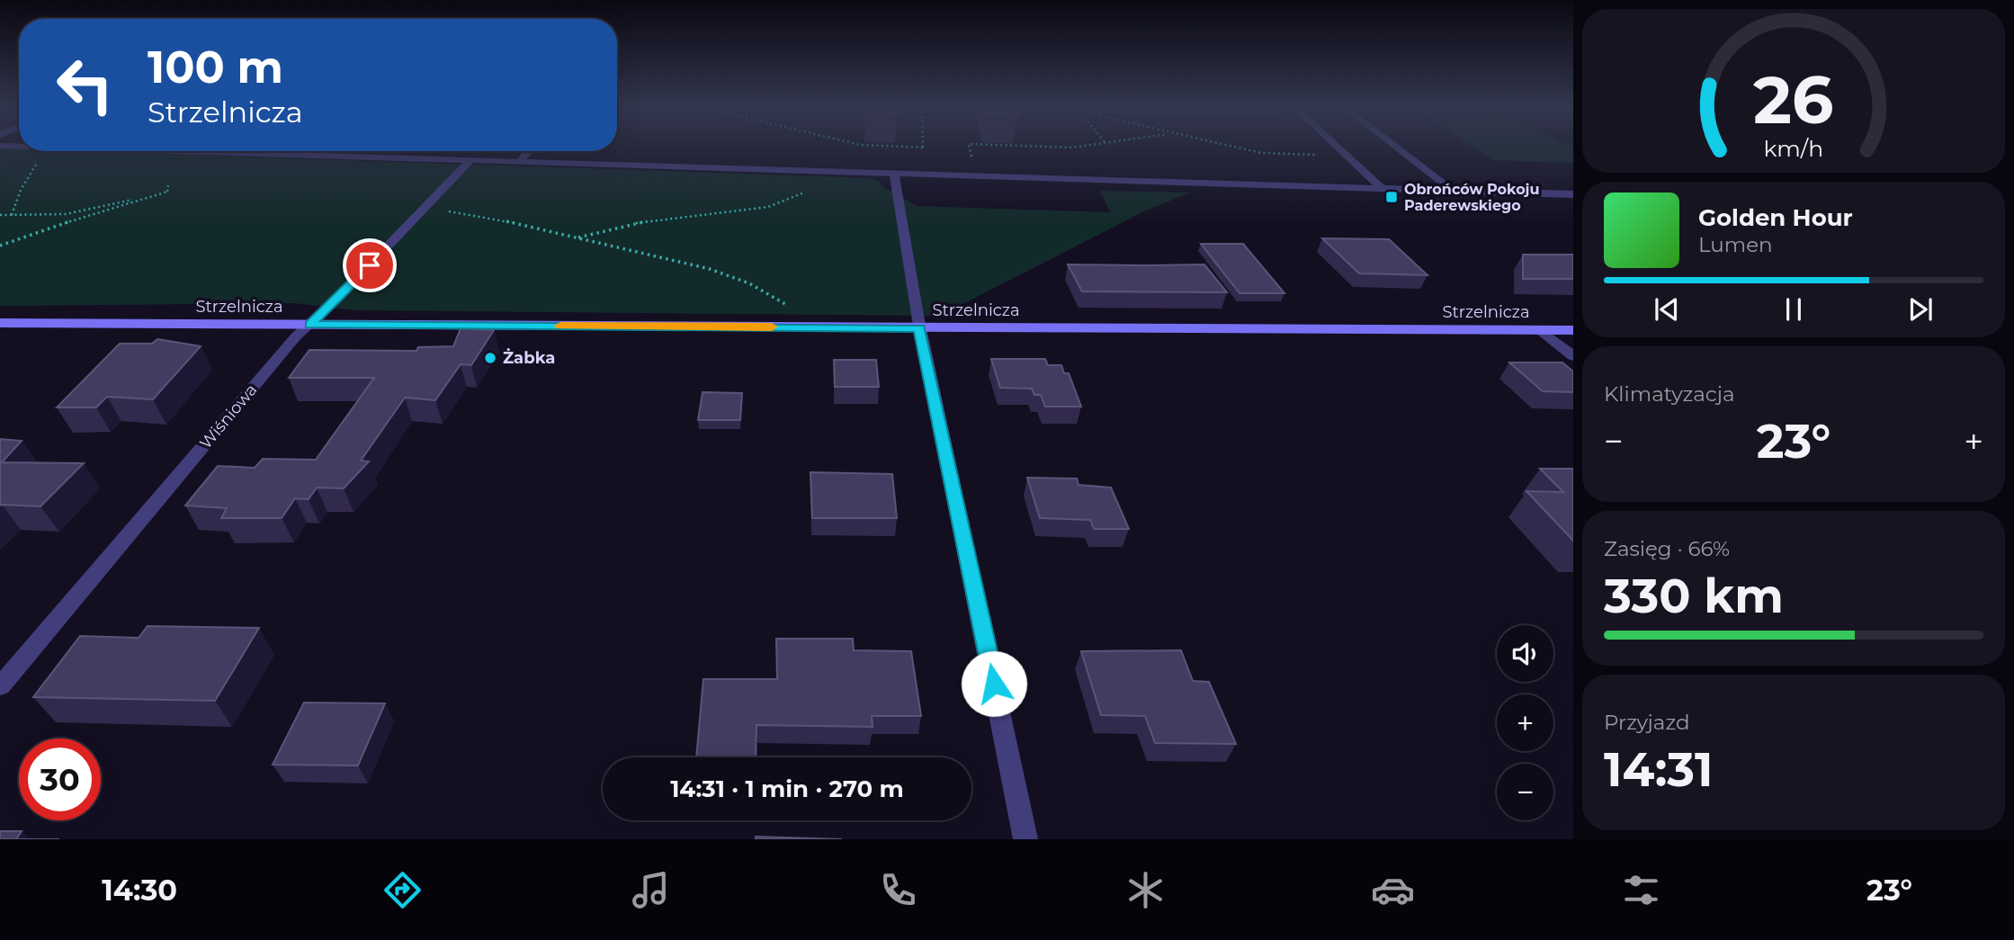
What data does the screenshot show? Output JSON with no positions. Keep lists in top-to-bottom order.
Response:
{
  "streets": {
    "street": ["Strzelnicza", "Wiśniowa"]
  },
  "crossings": [
    ["Strzelnicza", "Wiśniowa"]
  ],
  "places": {
    "transit": ["Obrońców Pokoju Paderewskiego"],
    "other": ["Żabka"]
  },
  "page": {
    "turn": ["100 m", "Strzelnicza"],
    "song": ["Golden Hour", "Lumen"],
    "tile": [
      "Klimatyzacja",
      ["Zasięg · 66%", "330 km"],
      ["Przyjazd", "14:31"]
    ],
    "heat": ["−", "23°", "+"],
    "map_buttons": ["+", "−"],
    "limit": "30",
    "trip": "14:31 · 1 min · 270 m",
    "tabs": ["14:30", "23°"],
    "gauge": ["26", "km/h"]
  }
}
